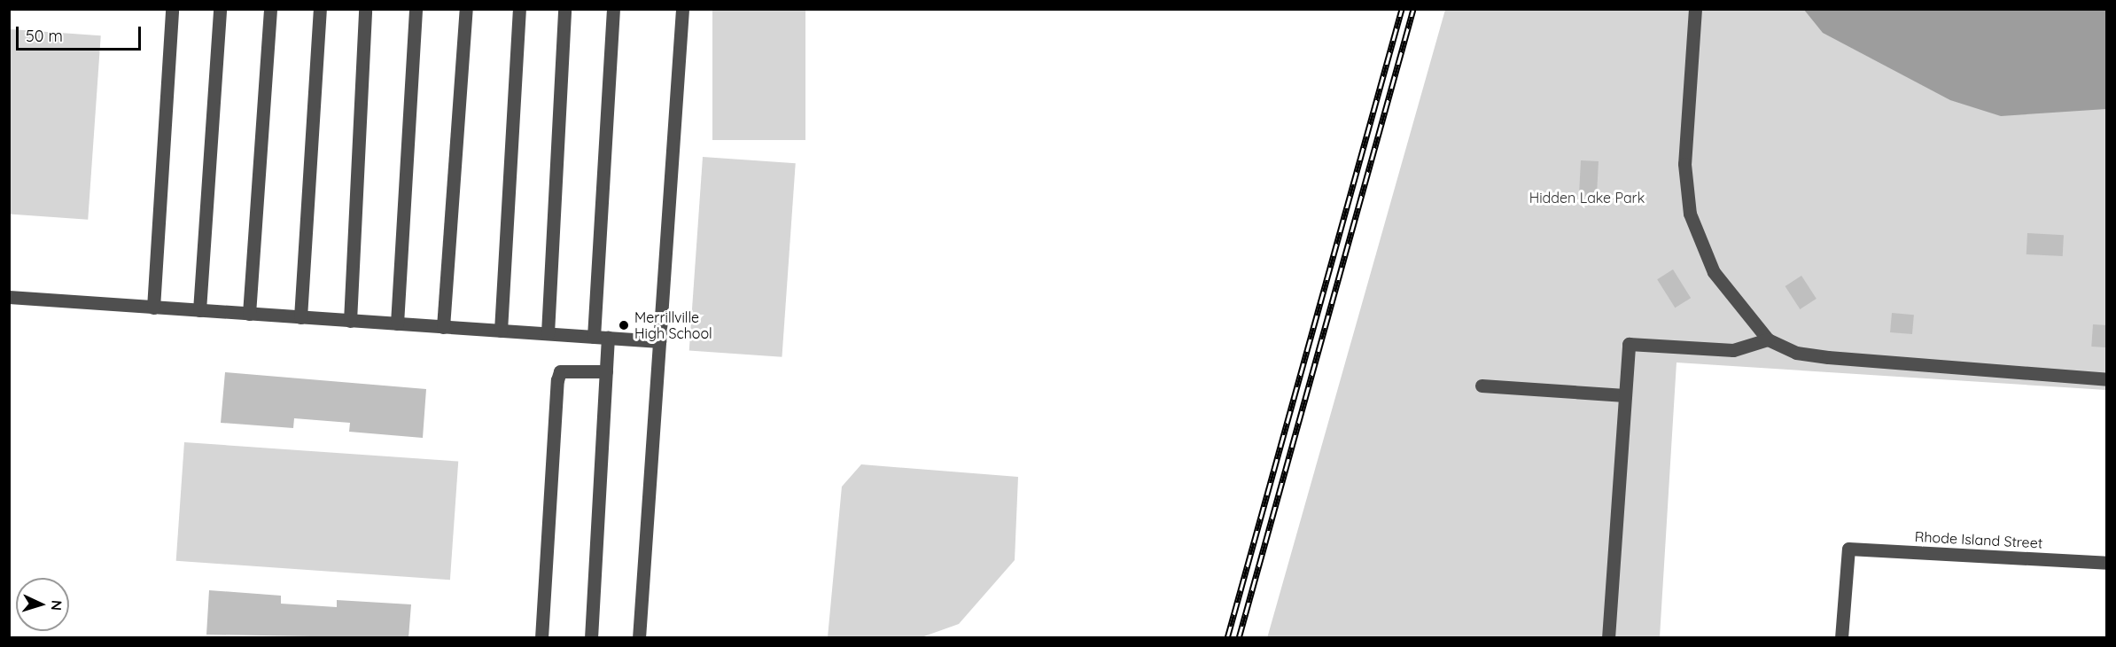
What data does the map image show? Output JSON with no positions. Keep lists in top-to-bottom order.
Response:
{
  "streets": {
    "street": ["Rhode Island Street"]
  },
  "parks": ["Hidden Lake Park"],
  "places": ["Merrillville High School"],
  "scale_bar": "50 m",
  "north": "right"
}
